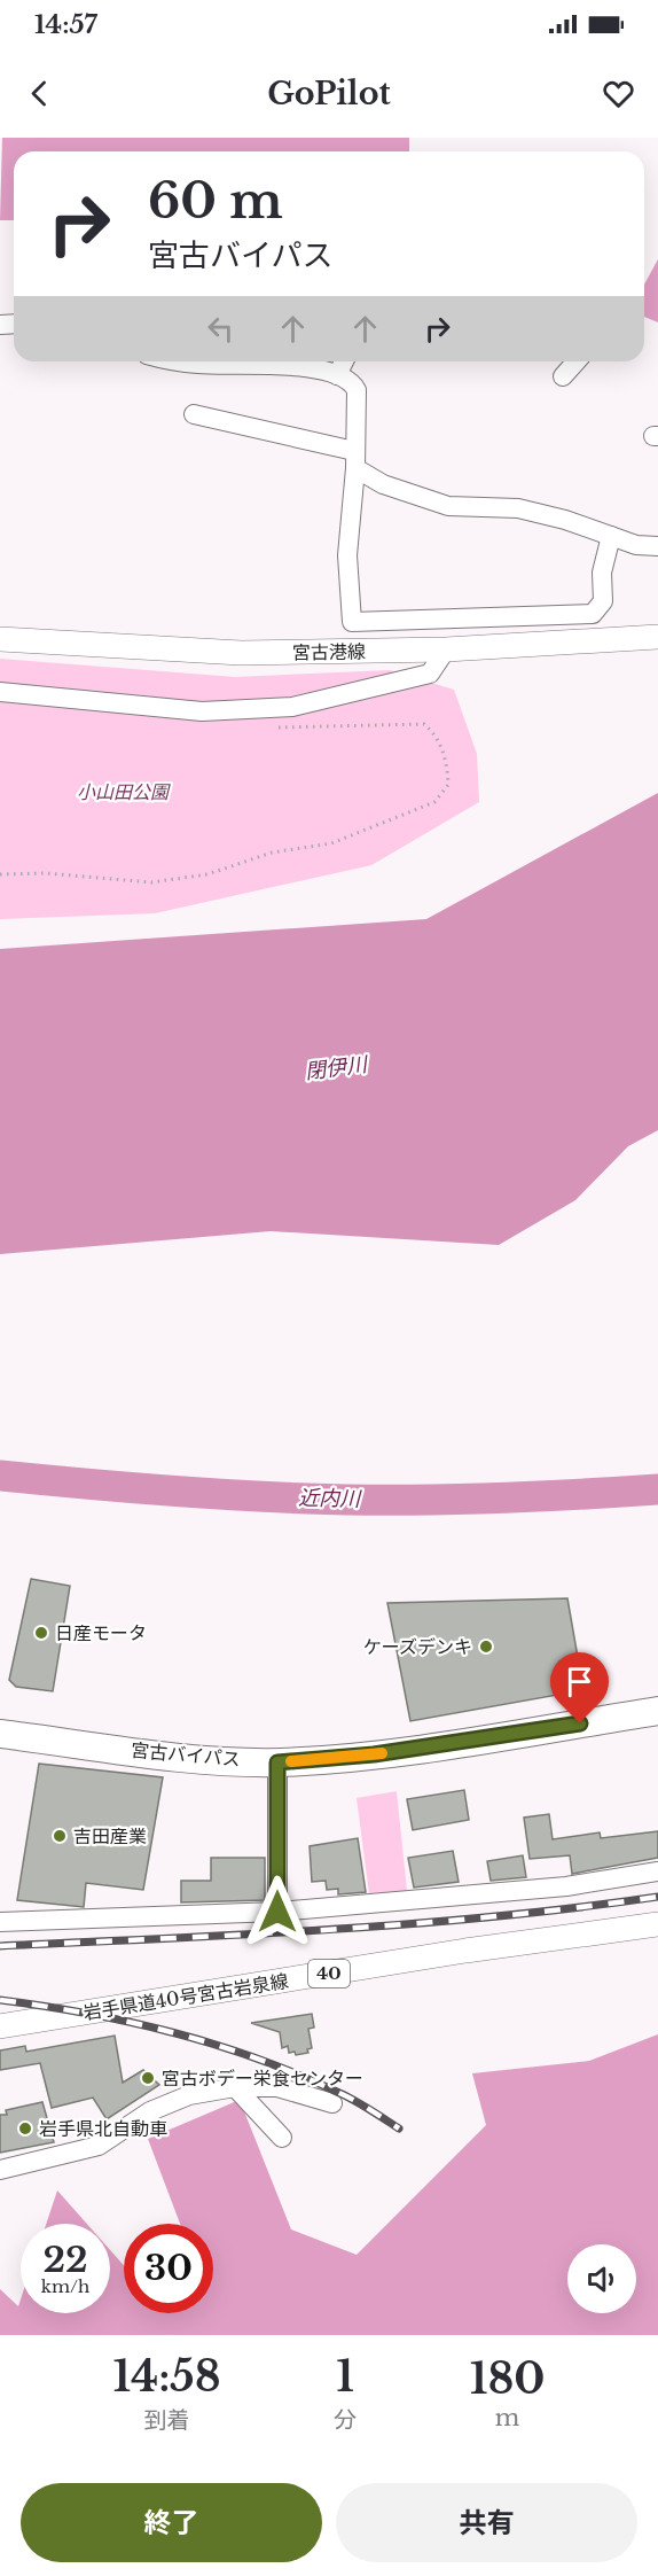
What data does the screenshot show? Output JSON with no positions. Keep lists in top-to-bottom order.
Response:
{
  "streets": {
    "highway": ["宮古バイパス"],
    "main road": ["宮古港線", "40", "岩手県道40号宮古岩泉線"]
  },
  "water": ["閉伊川", "近内川"],
  "parks": ["小山田公園"],
  "places": [
    "日産モータ",
    "ケーズデンキ",
    "吉田産業",
    "宮古ボデー栄食センター",
    "岩手県北自動車"
  ],
  "page": {
    "status": "14:57",
    "header": "GoPilot",
    "turn": ["60 m", "宮古バイパス"],
    "speed": "22 km/h",
    "limit": "30",
    "eta": [
      "14:58",
      "到着",
      "1",
      "分",
      "180",
      "m"
    ],
    "buttons": ["終了", "共有"]
  }
}
